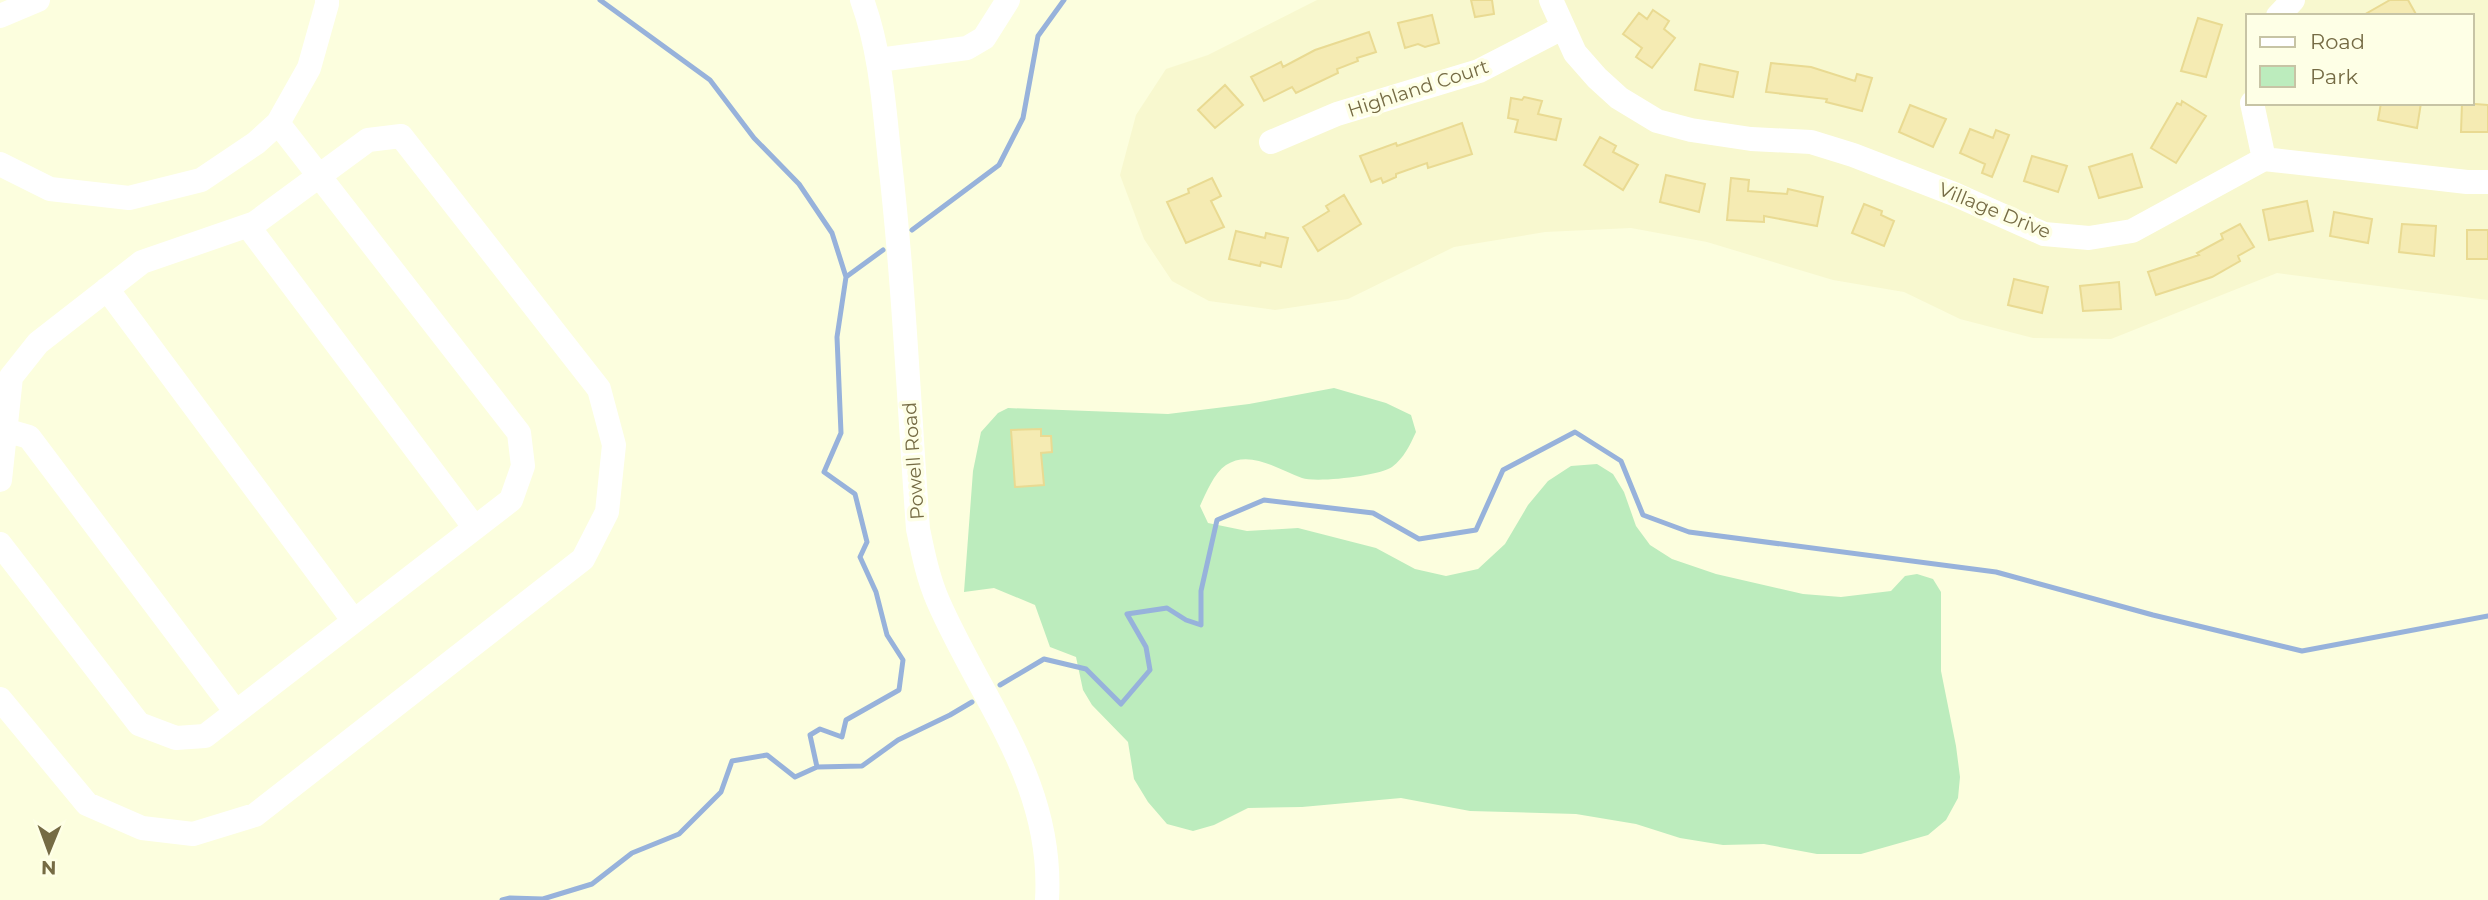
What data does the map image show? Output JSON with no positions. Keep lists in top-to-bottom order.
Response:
{
  "streets": {
    "street": ["Highland Court", "Village Drive", "Powell Road"]
  },
  "crossings": [
    ["Highland Court", "Village Drive"]
  ],
  "legend": ["Road", "Park"],
  "north": "bottom"
}
